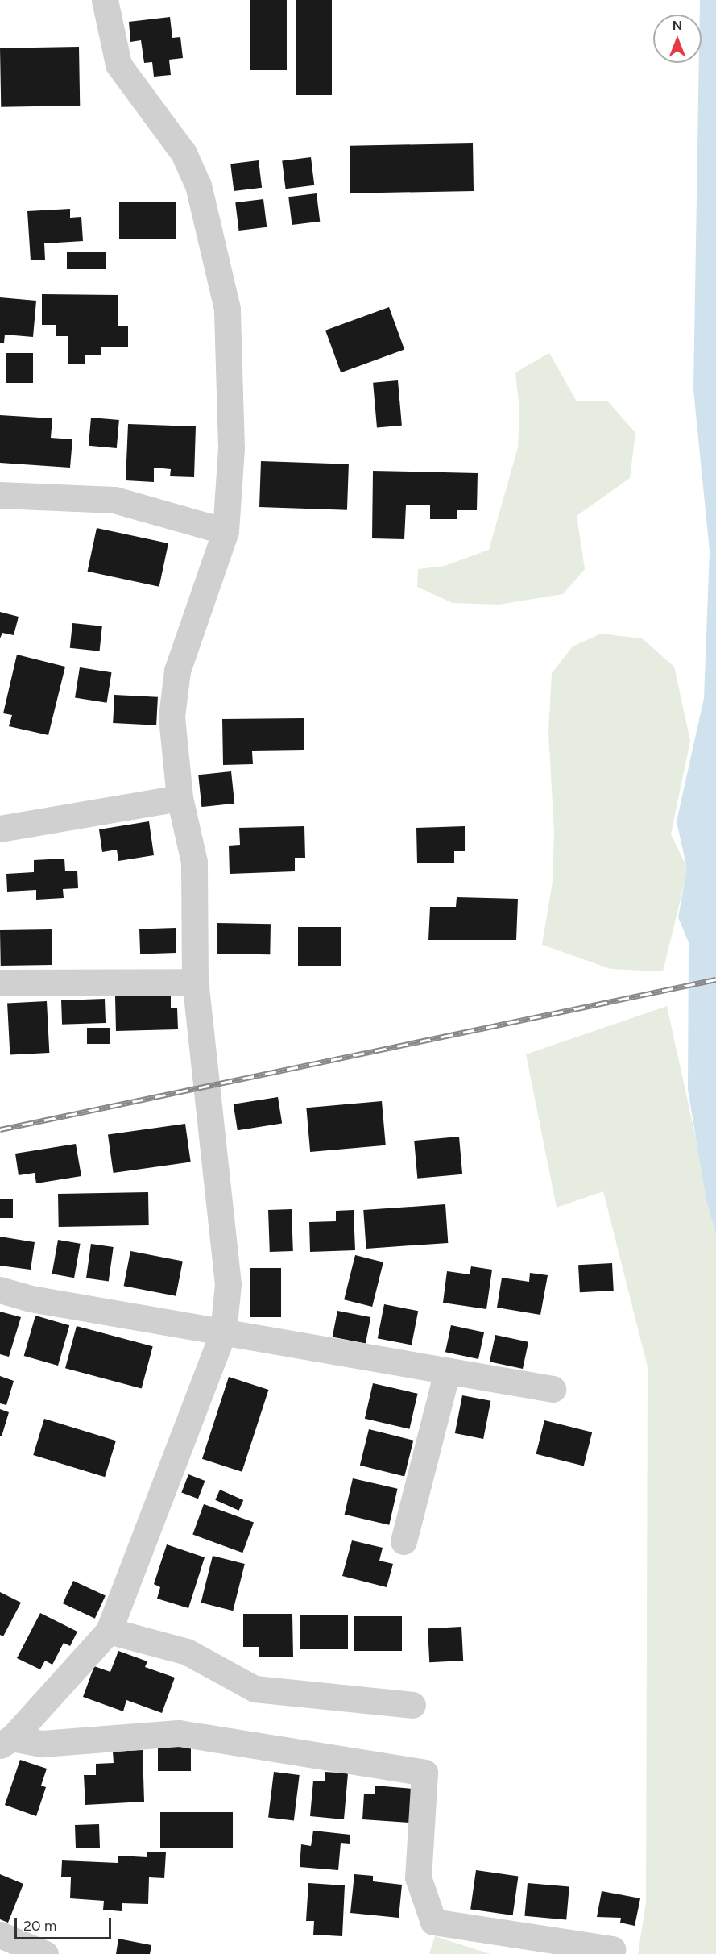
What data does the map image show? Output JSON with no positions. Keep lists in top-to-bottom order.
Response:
{
  "scale_bar": "20 m",
  "north": "top"
}
